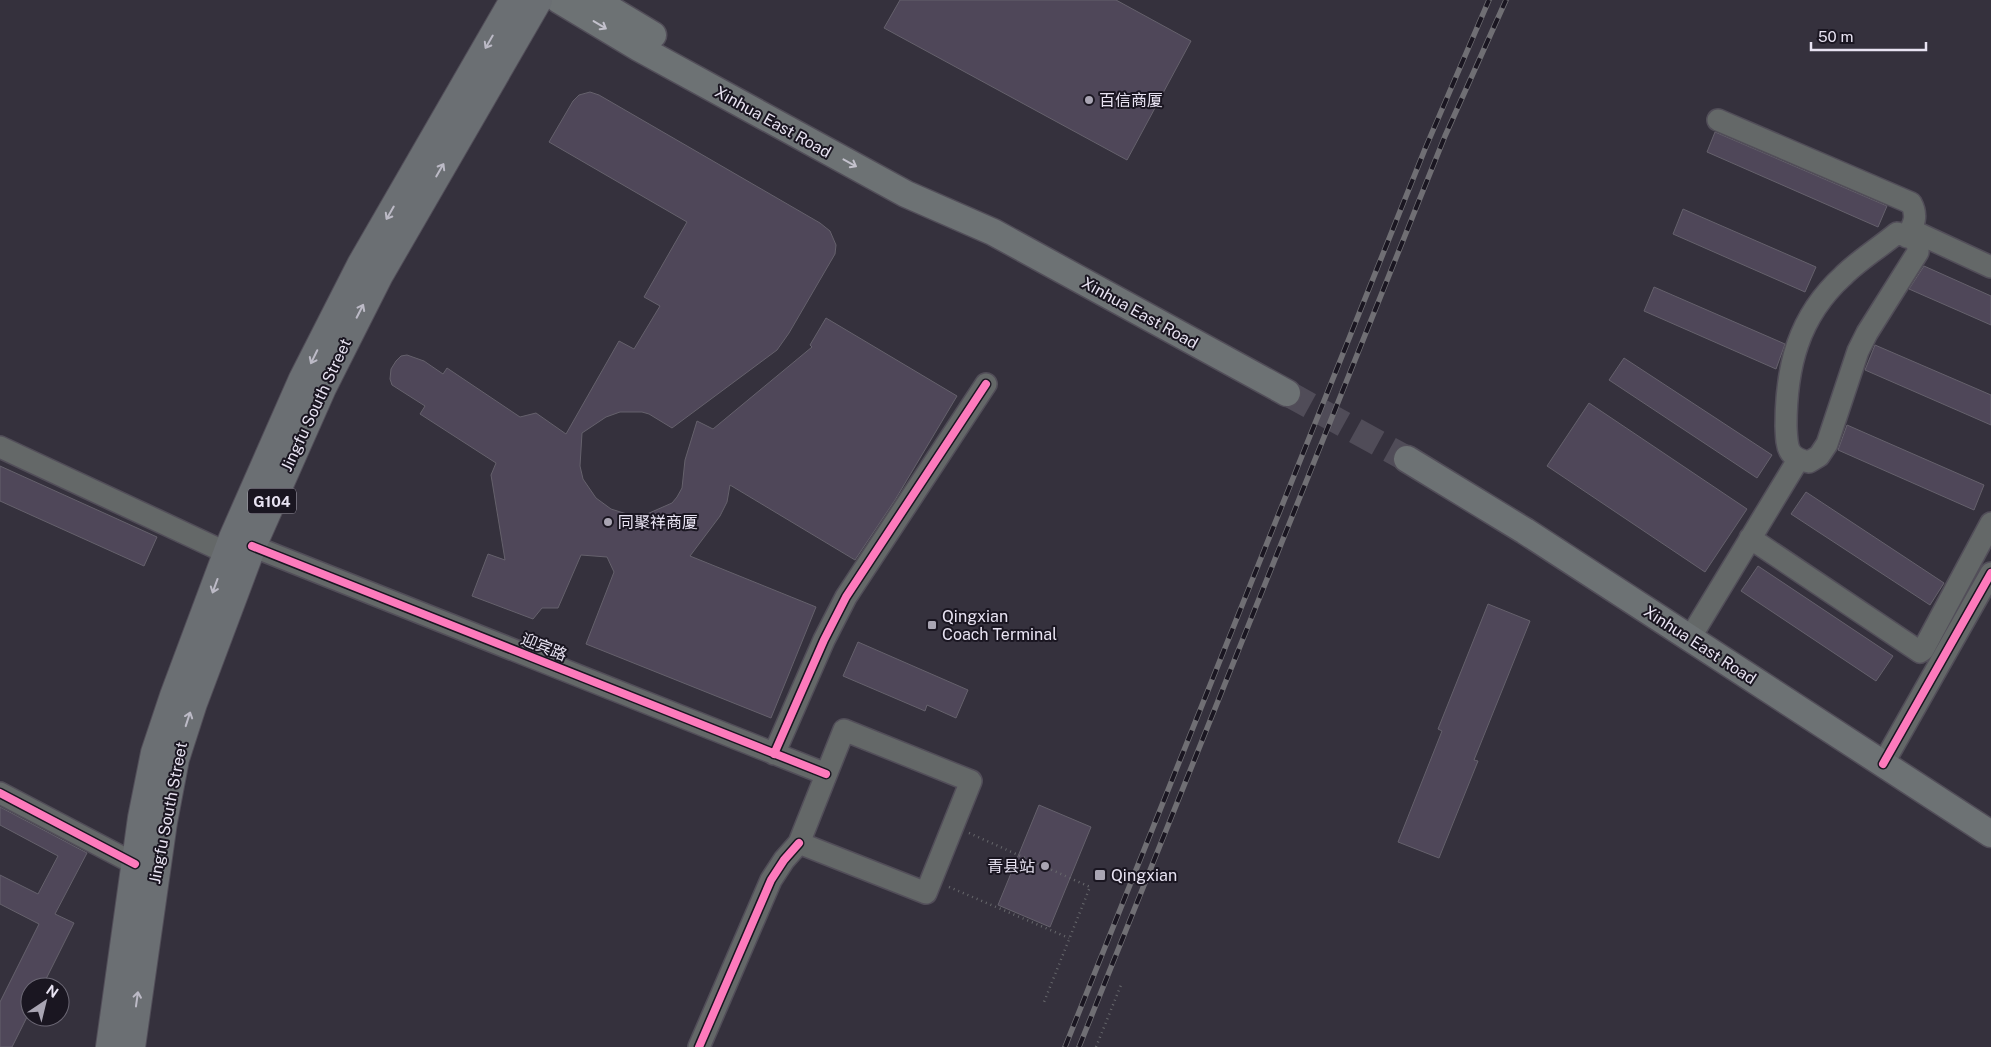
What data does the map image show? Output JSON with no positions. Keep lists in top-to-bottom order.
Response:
{
  "streets": {
    "highway": ["Jingfu South Street", "G104"],
    "main road": ["Xinhua East Road"],
    "street": ["迎宾路"]
  },
  "crossings": [
    ["Jingfu South Street", "迎宾路"]
  ],
  "places": {
    "other": ["百信商厦", "同聚祥商厦", "青县站"],
    "transit": ["Qingxian Coach Terminal", "Qingxian"]
  },
  "scale_bar": "50 m",
  "north": "top right"
}
